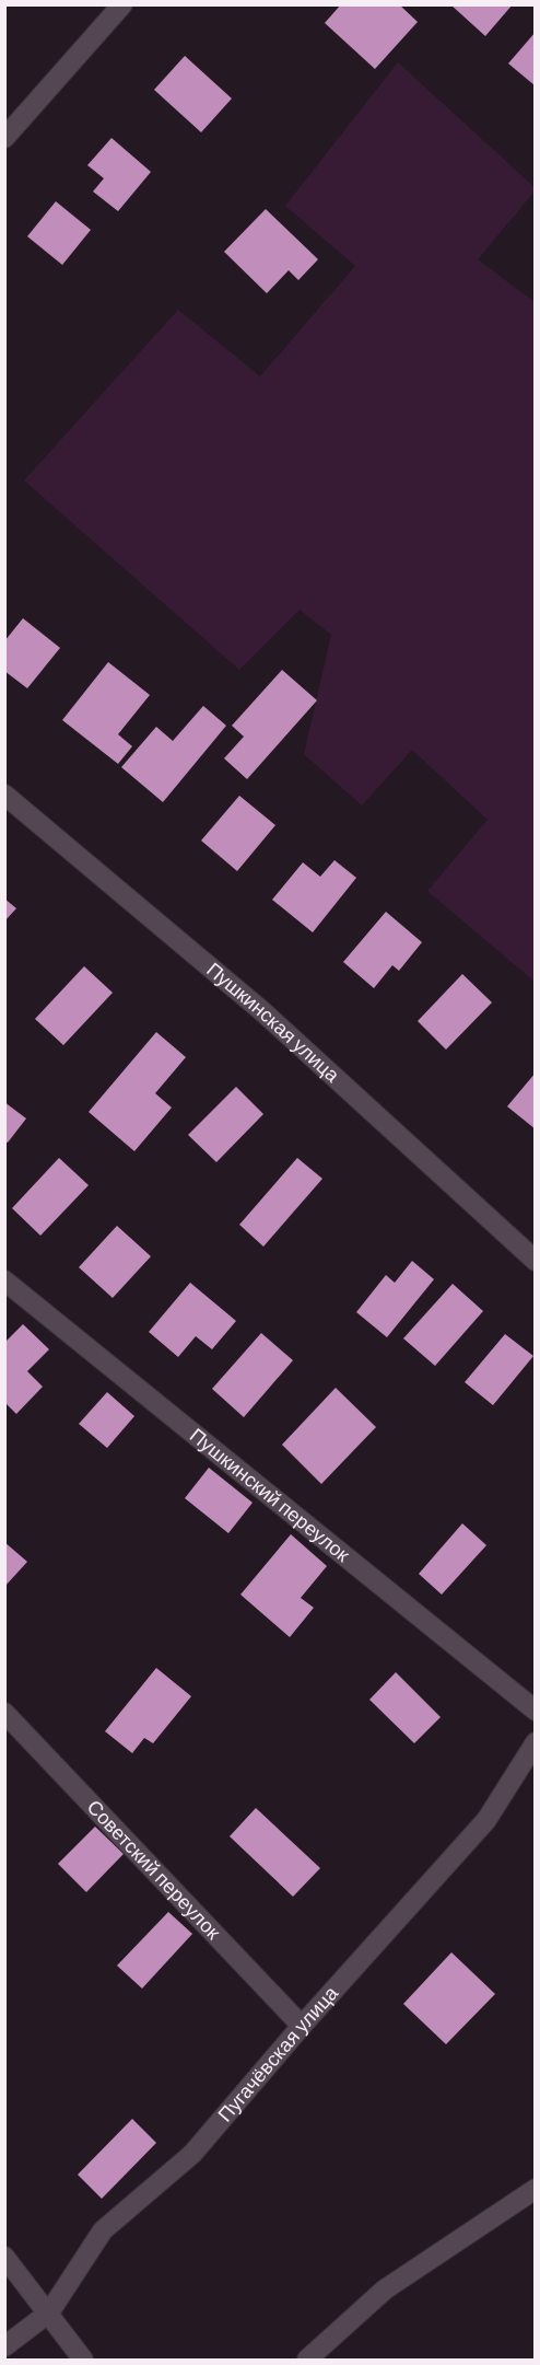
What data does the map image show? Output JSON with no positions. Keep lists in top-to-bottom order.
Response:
{
  "streets": {
    "street": [
      "Пушкинская улица",
      "Пушкинский переулок",
      "Советский переулок",
      "Пугачёвская улица"
    ]
  },
  "crossings": [
    ["Советский переулок", "Пугачёвская улица"]
  ]
}
